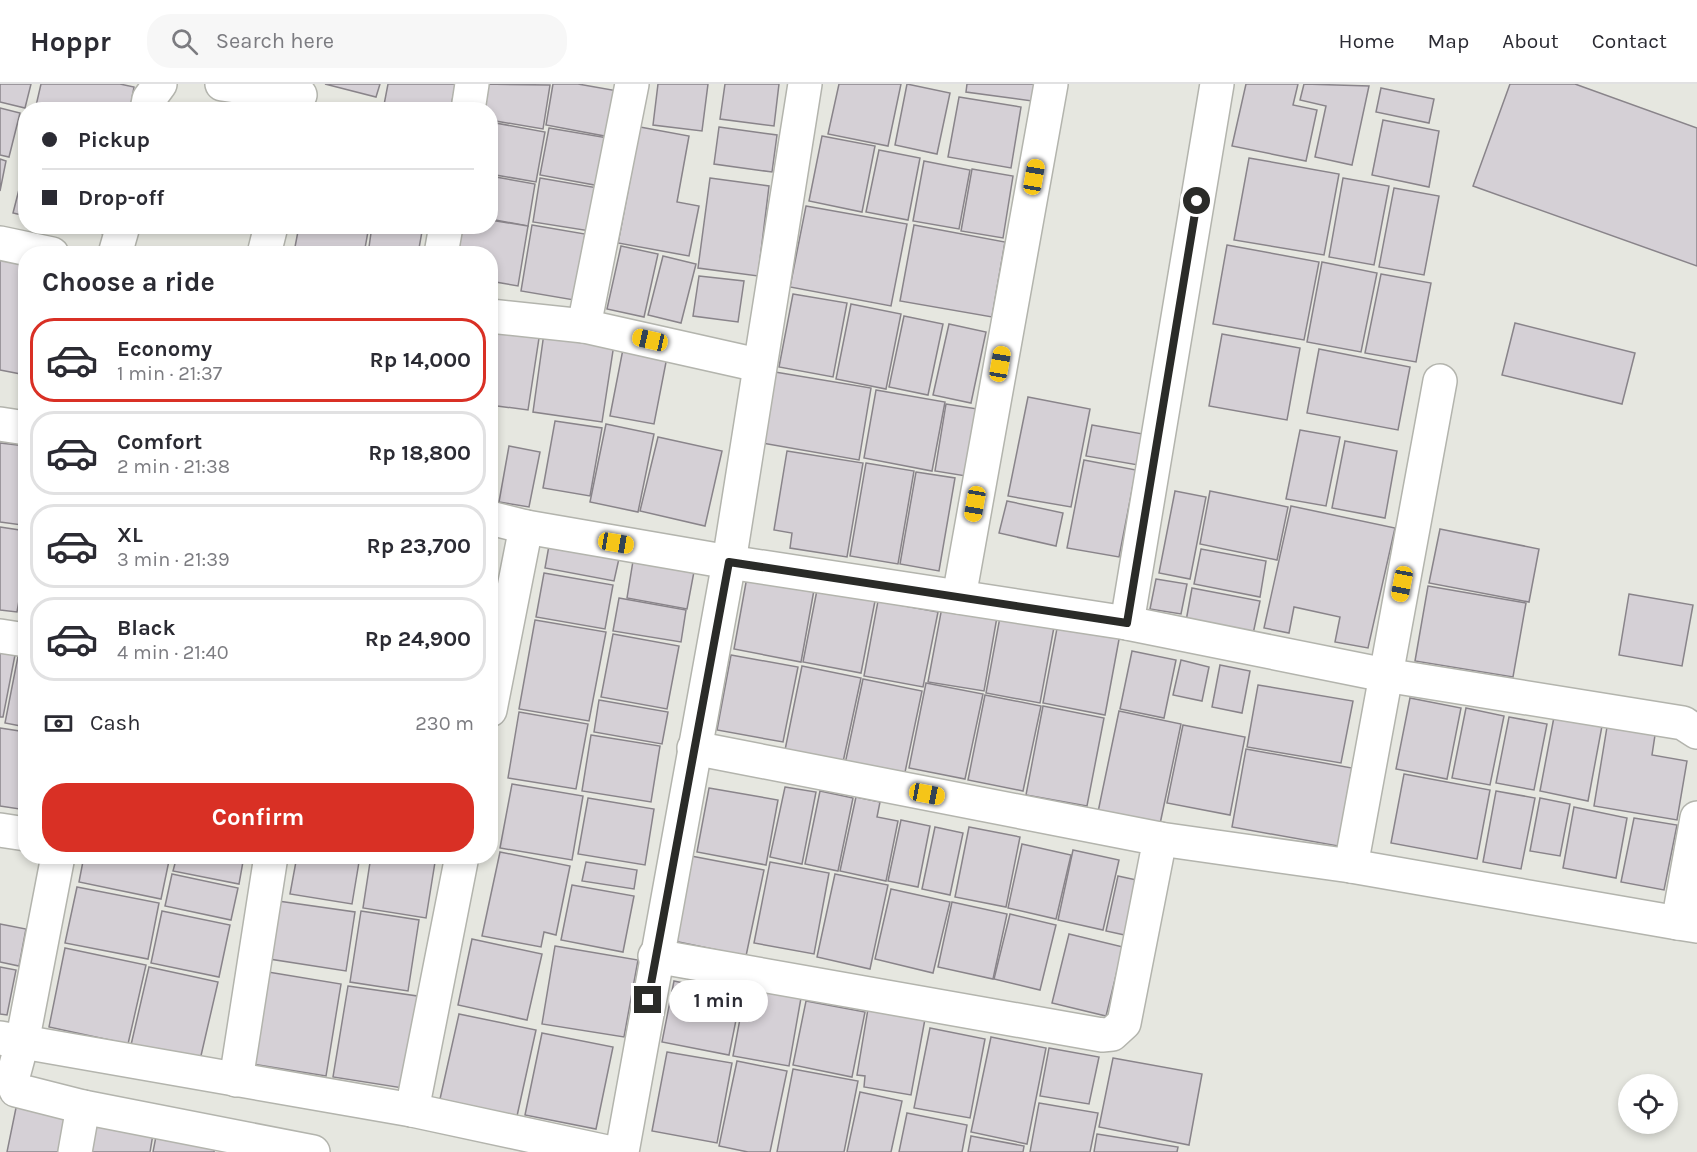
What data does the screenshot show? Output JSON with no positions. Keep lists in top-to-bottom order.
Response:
{
  "page": {
    "header": "Hoppr",
    "search": "Search here",
    "nav": [
      "Home",
      "Map",
      "About",
      "Contact"
    ],
    "banner": ["Pickup", "Drop-off"],
    "heading": "Choose a ride",
    "list": [
      {
        "name": "Economy",
        "note": "1 min · 21:37",
        "value": "Rp 14,000"
      },
      {
        "name": "Comfort",
        "note": "2 min · 21:38",
        "value": "Rp 18,800"
      },
      {
        "name": "XL",
        "note": "3 min · 21:39",
        "value": "Rp 23,700"
      },
      {
        "name": "Black",
        "note": "4 min · 21:40",
        "value": "Rp 24,900"
      }
    ],
    "pay": ["Cash", "230 m"],
    "buttons": "Confirm",
    "bubble": "1 min"
  }
}
